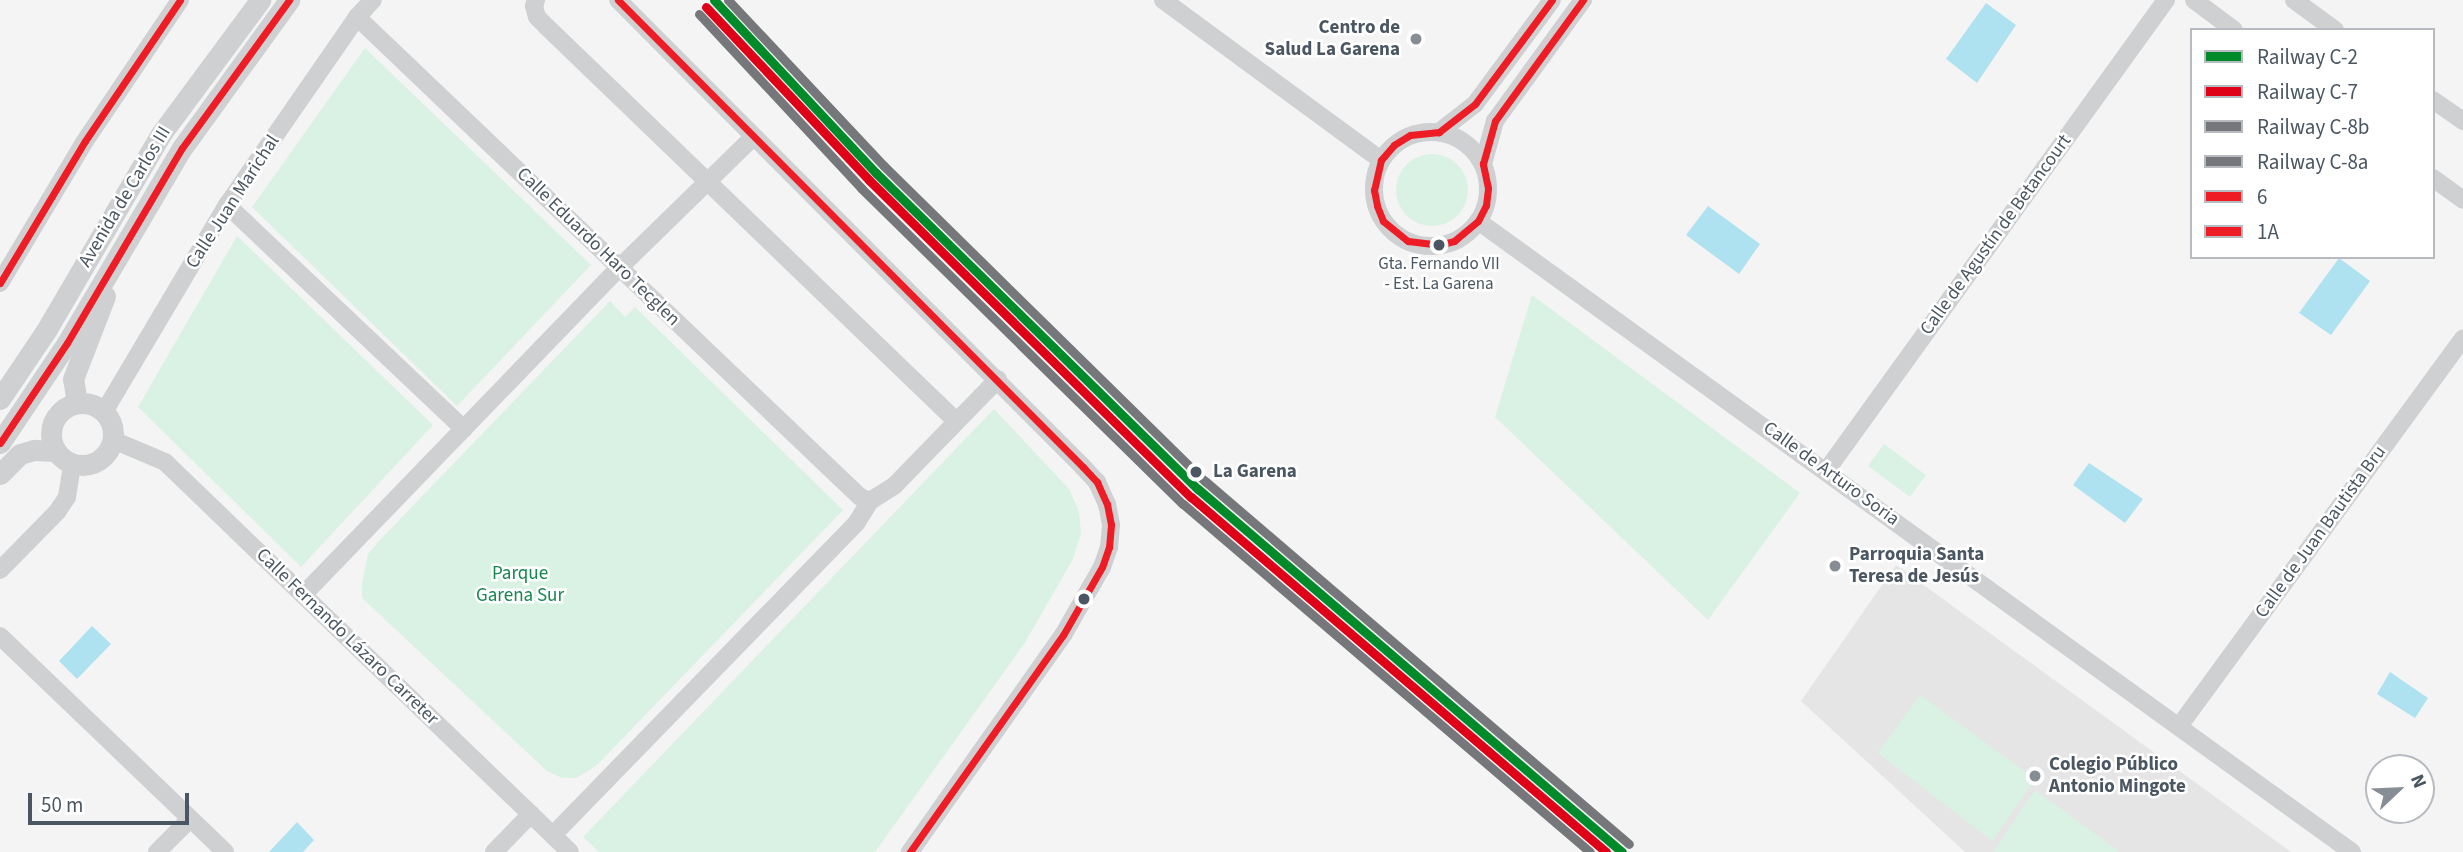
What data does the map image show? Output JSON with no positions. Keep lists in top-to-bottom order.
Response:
{
  "streets": {
    "street": [
      "Avenida de Carlos III",
      "Calle Juan Marichal",
      "Calle de Agustín de Betancourt",
      "Calle Eduardo Haro Tecglen",
      "Calle de Arturo Soria",
      "Calle de Juan Bautista Bru",
      "Calle Fernando Lázaro Carreter"
    ]
  },
  "crossings": [
    ["Calle Juan Marichal", "Calle Eduardo Haro Tecglen"],
    ["Calle Juan Marichal", "Calle Fernando Lázaro Carreter"],
    ["Calle de Agustín de Betancourt", "Calle de Arturo Soria"],
    ["Calle de Arturo Soria", "Calle de Juan Bautista Bru"]
  ],
  "parks": ["Parque Garena Sur"],
  "places": [
    "Centro de Salud La Garena",
    "Gta. Fernando VII - Est. La Garena",
    "La Garena",
    "Parroquia Santa Teresa de Jesús",
    "Colegio Público Antonio Mingote"
  ],
  "lines": [
    "rail line C-2",
    "rail line C-8b",
    "transit line 6",
    "transit line 1A",
    "rail line C-7",
    "rail line C-8a"
  ],
  "legend": [
    "Railway C-2",
    "Railway C-7",
    "Railway C-8b",
    "Railway C-8a",
    "6",
    "1A"
  ],
  "scale_bar": "50 m",
  "north": "top right"
}
